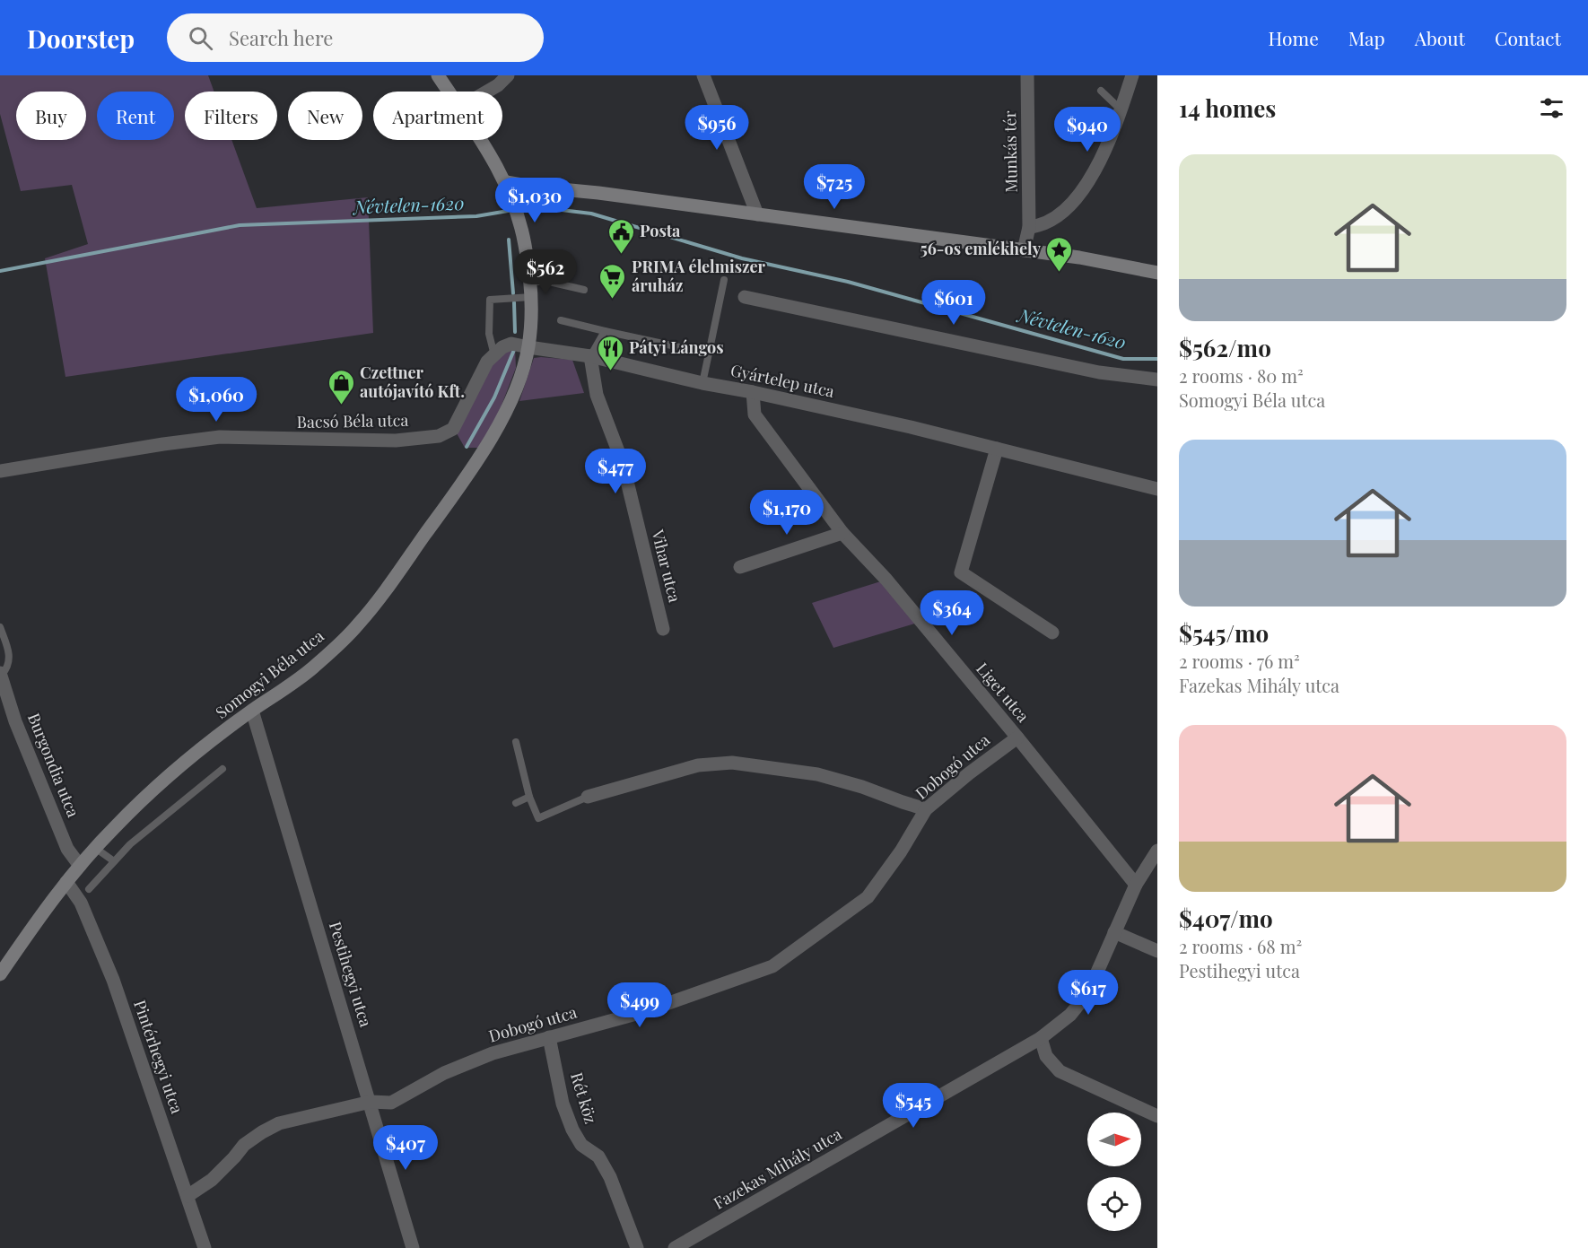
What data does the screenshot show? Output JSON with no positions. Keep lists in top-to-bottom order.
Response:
{
  "streets": {
    "main road": ["Somogyi Béla utca"],
    "street": [
      "Munkás tér",
      "Gyártelep utca",
      "Bacsó Béla utca",
      "Vihar utca",
      "Liget utca",
      "Burgondia utca",
      "Dobogó utca",
      "Pestihegyi utca",
      "Pintérhegyi utca",
      "Rét köz",
      "Fazekas Mihály utca"
    ]
  },
  "crossings": [
    ["Gyártelep utca", "Bacsó Béla utca"],
    ["Gyártelep utca", "Vihar utca"],
    ["Gyártelep utca", "Somogyi Béla utca"],
    ["Gyártelep utca", "Liget utca"],
    ["Bacsó Béla utca", "Somogyi Béla utca"],
    ["Somogyi Béla utca", "Burgondia utca"],
    ["Somogyi Béla utca", "Pestihegyi utca"],
    ["Somogyi Béla utca", "Pintérhegyi utca"],
    ["Liget utca", "Dobogó utca"],
    ["Liget utca", "Fazekas Mihály utca"],
    ["Dobogó utca", "Pestihegyi utca"],
    ["Dobogó utca", "Pintérhegyi utca"],
    ["Dobogó utca", "Rét köz"]
  ],
  "water": ["Névtelen-1620"],
  "places": {
    "public building": ["Posta"],
    "place": ["56-os emlékhely"],
    "supermarket": ["PRIMA élelmiszer áruház"],
    "restaurant": ["Pátyi Lángos"],
    "shop": ["Czettner autójavító Kft."]
  },
  "north": "right",
  "page": {
    "header": "Doorstep",
    "search": "Search here",
    "nav": [
      "Home",
      "Map",
      "About",
      "Contact"
    ],
    "heading": "14 homes",
    "chip": [
      "Buy",
      "Rent",
      "Filters",
      "New",
      "Apartment"
    ],
    "price": [
      "$956",
      "$940",
      "$725",
      "$1,030",
      "$562",
      "$601",
      "$1,060",
      "$477",
      "$1,170",
      "$364",
      "$617",
      "$499",
      "$545",
      "$407"
    ],
    "list": [
      {
        "name": "$562/mo",
        "note": "2 rooms · 80 m² · Somogyi Béla utca"
      },
      {
        "name": "$545/mo",
        "note": "2 rooms · 76 m² · Fazekas Mihály utca"
      },
      {
        "name": "$407/mo",
        "note": "2 rooms · 68 m² · Pestihegyi utca"
      }
    ]
  }
}
